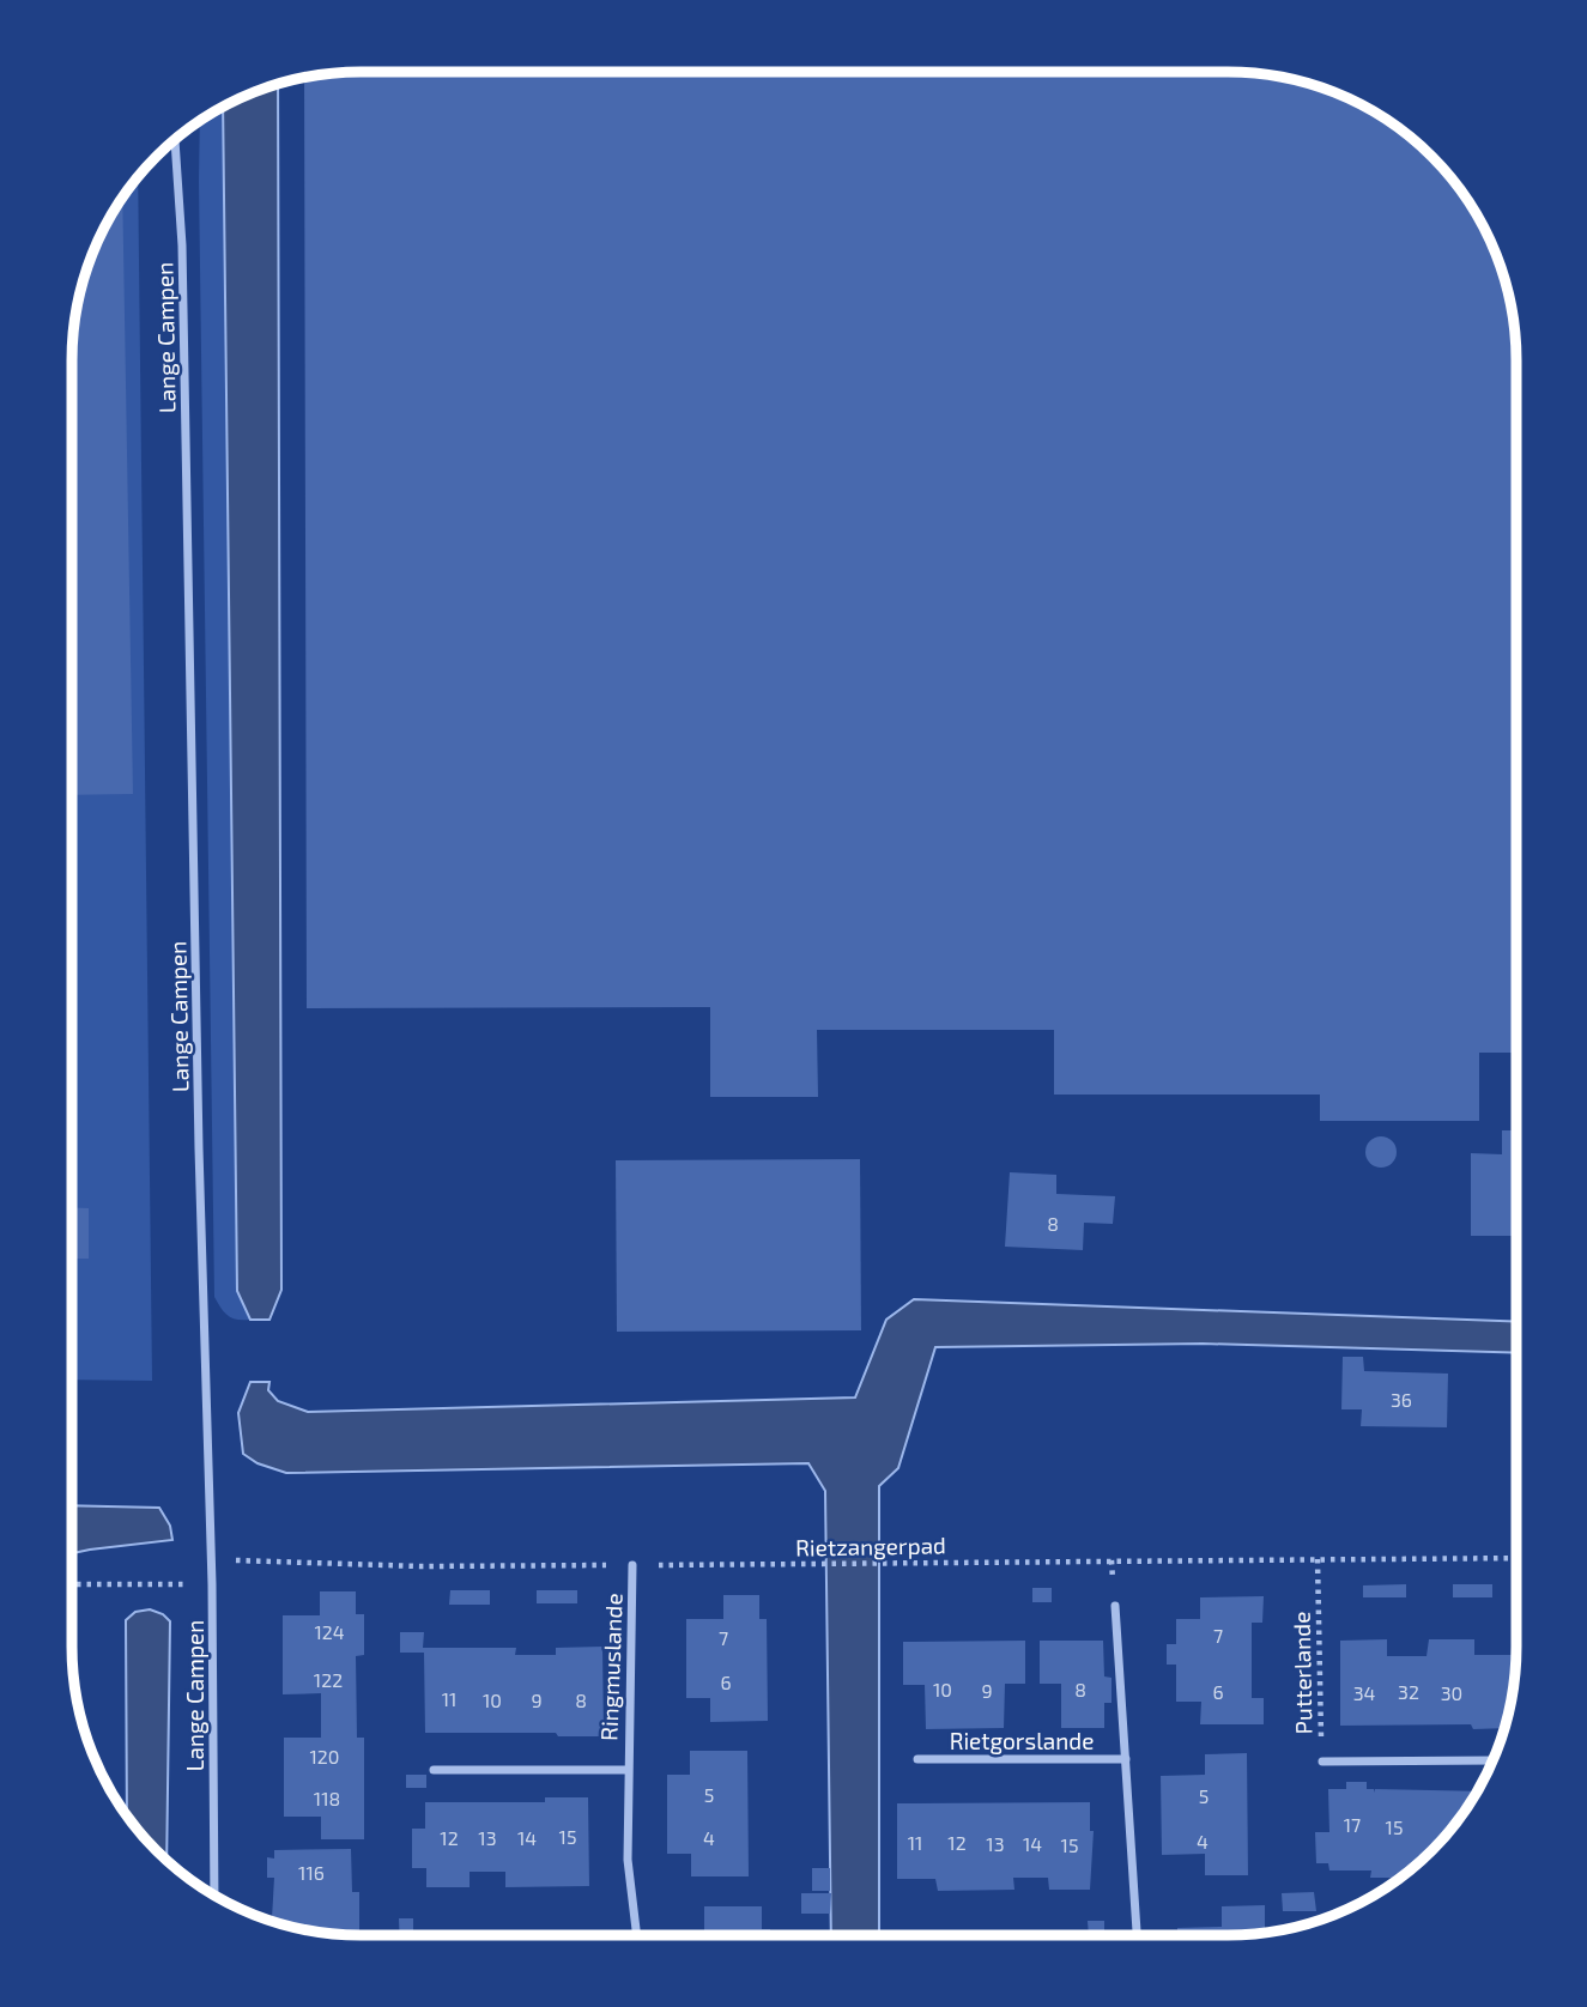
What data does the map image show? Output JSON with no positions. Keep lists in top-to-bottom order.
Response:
{
  "streets": {
    "street": [
      "Lange Campen",
      "Ringmuslande",
      "Putterlande",
      "Rietgorslande"
    ],
    "path": ["Rietzangerpad"]
  },
  "crossings": [
    ["Lange Campen", "Rietzangerpad"],
    ["Rietzangerpad", "Ringmuslande"],
    ["Rietzangerpad", "Putterlande"]
  ],
  "house_numbers": [
    "8",
    "36",
    "124",
    "7",
    "7",
    "122",
    "6",
    "10",
    "8",
    "9",
    "6",
    "32",
    "34",
    "30",
    "11",
    "10",
    "9",
    "8",
    "120",
    "5",
    "5",
    "118",
    "17",
    "15",
    "15",
    "12",
    "13",
    "14",
    "4",
    "4",
    "11",
    "12",
    "13",
    "14",
    "15",
    "116"
  ]
}
